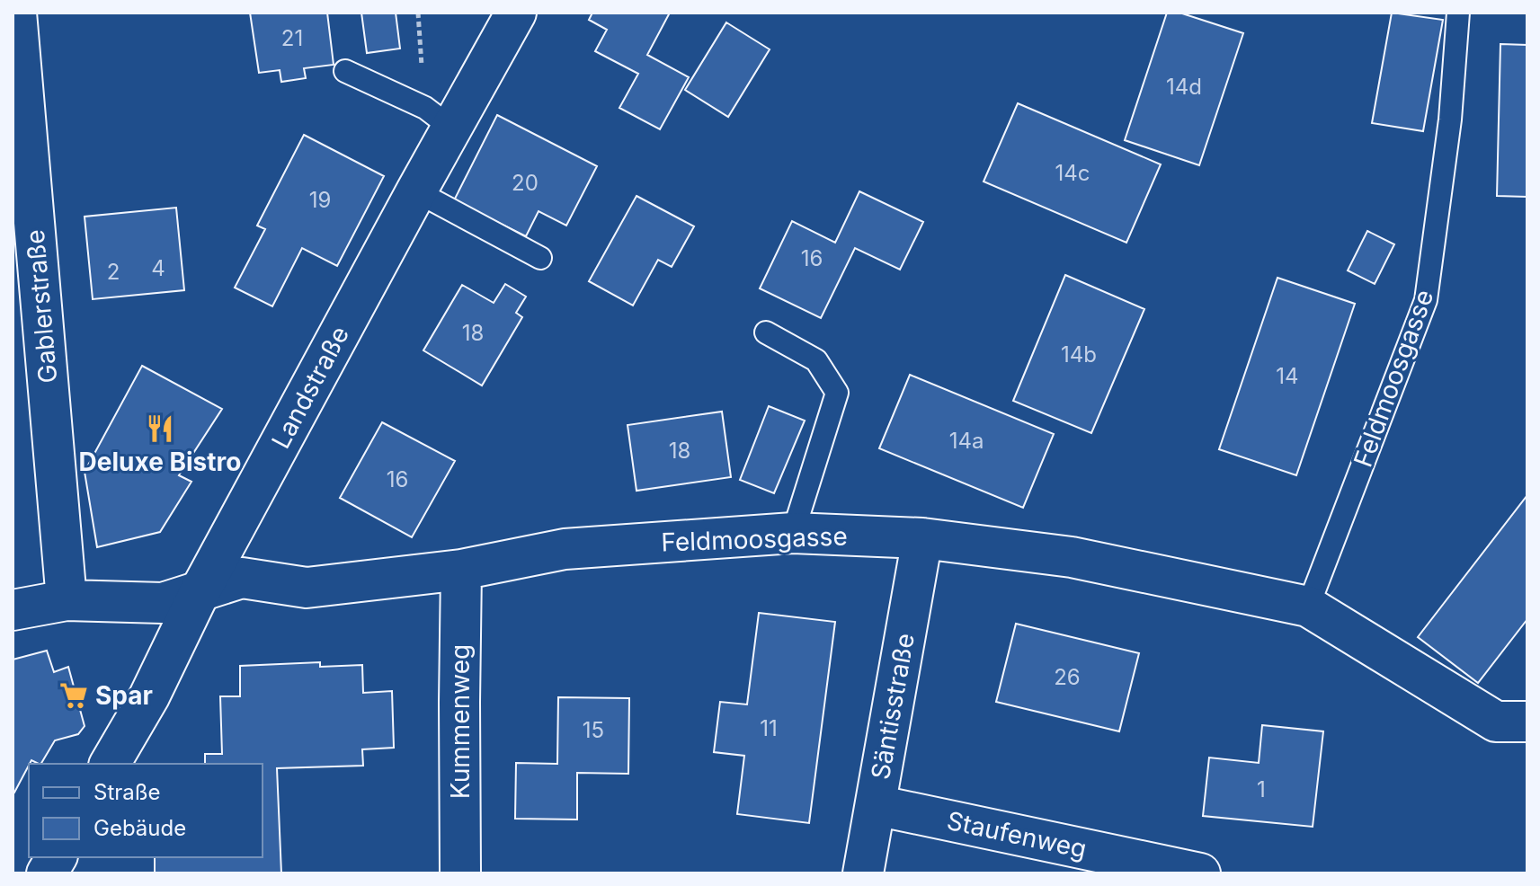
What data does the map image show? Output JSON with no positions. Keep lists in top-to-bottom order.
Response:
{
  "streets": {
    "street": [
      "Gablerstraße",
      "Feldmoosgasse",
      "Landstraße",
      "Säntisstraße",
      "Kummenweg",
      "Staufenweg"
    ]
  },
  "crossings": [
    ["Gablerstraße", "Feldmoosgasse"],
    ["Feldmoosgasse", "Landstraße"],
    ["Feldmoosgasse", "Säntisstraße"],
    ["Feldmoosgasse", "Kummenweg"],
    ["Säntisstraße", "Staufenweg"]
  ],
  "places": {
    "restaurant": ["Deluxe Bistro"],
    "supermarket": ["Spar"]
  },
  "house_numbers": [
    "21",
    "14d",
    "14c",
    "20",
    "19",
    "16",
    "4",
    "2",
    "18",
    "14b",
    "14",
    "14a",
    "18",
    "16",
    "26",
    "11",
    "15",
    "1"
  ],
  "legend": ["Straße", "Gebäude"]
}
